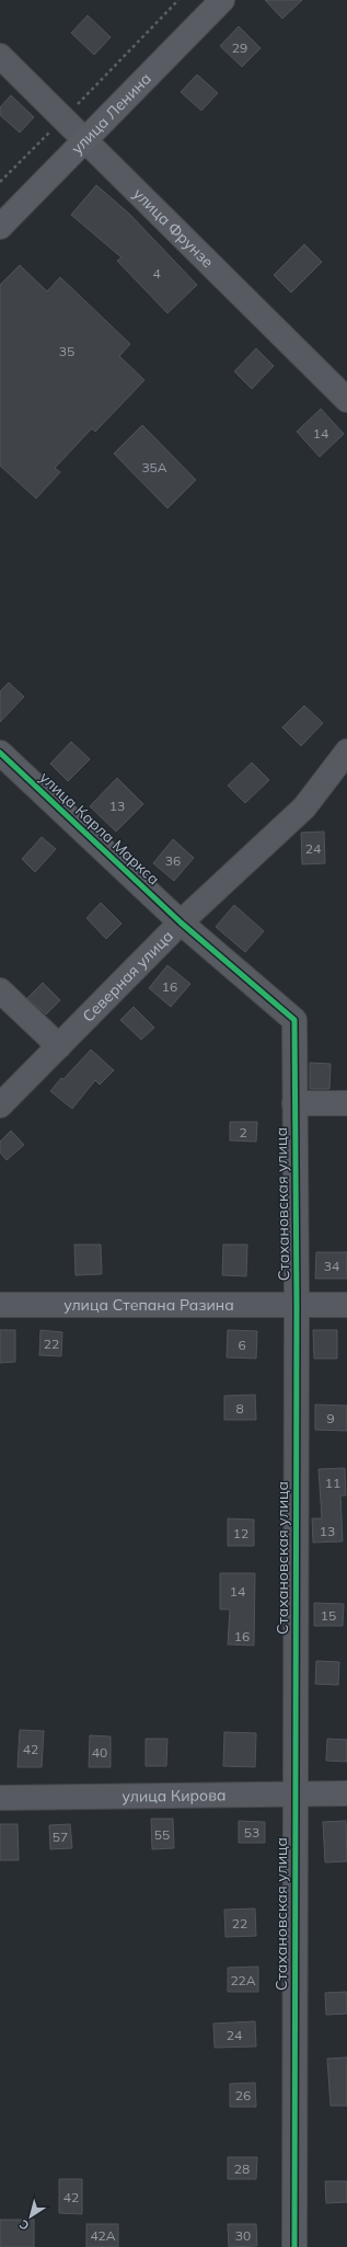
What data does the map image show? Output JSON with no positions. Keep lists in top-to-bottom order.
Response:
{
  "streets": {
    "main road": ["улица Ленина"],
    "street": [
      "улица Фрунзе",
      "улица Карла Маркса",
      "Северная улица",
      "Стахановская улица",
      "улица Степана Разина",
      "улица Кирова"
    ]
  },
  "crossings": [
    ["улица Ленина", "улица Фрунзе"],
    ["улица Карла Маркса", "Северная улица"],
    ["улица Карла Маркса", "Стахановская улица"],
    ["Северная улица", "Стахановская улица"],
    ["Стахановская улица", "улица Степана Разина"],
    ["Стахановская улица", "улица Кирова"]
  ],
  "house_numbers": [
    "29",
    "4",
    "35",
    "14",
    "35А",
    "13",
    "24",
    "36",
    "16",
    "2",
    "34",
    "22",
    "6",
    "8",
    "9",
    "11",
    "13",
    "12",
    "14",
    "15",
    "16",
    "42",
    "40",
    "53",
    "55",
    "57",
    "22",
    "22А",
    "24",
    "26",
    "28",
    "42",
    "42А",
    "30"
  ],
  "north": "bottom left"
}
